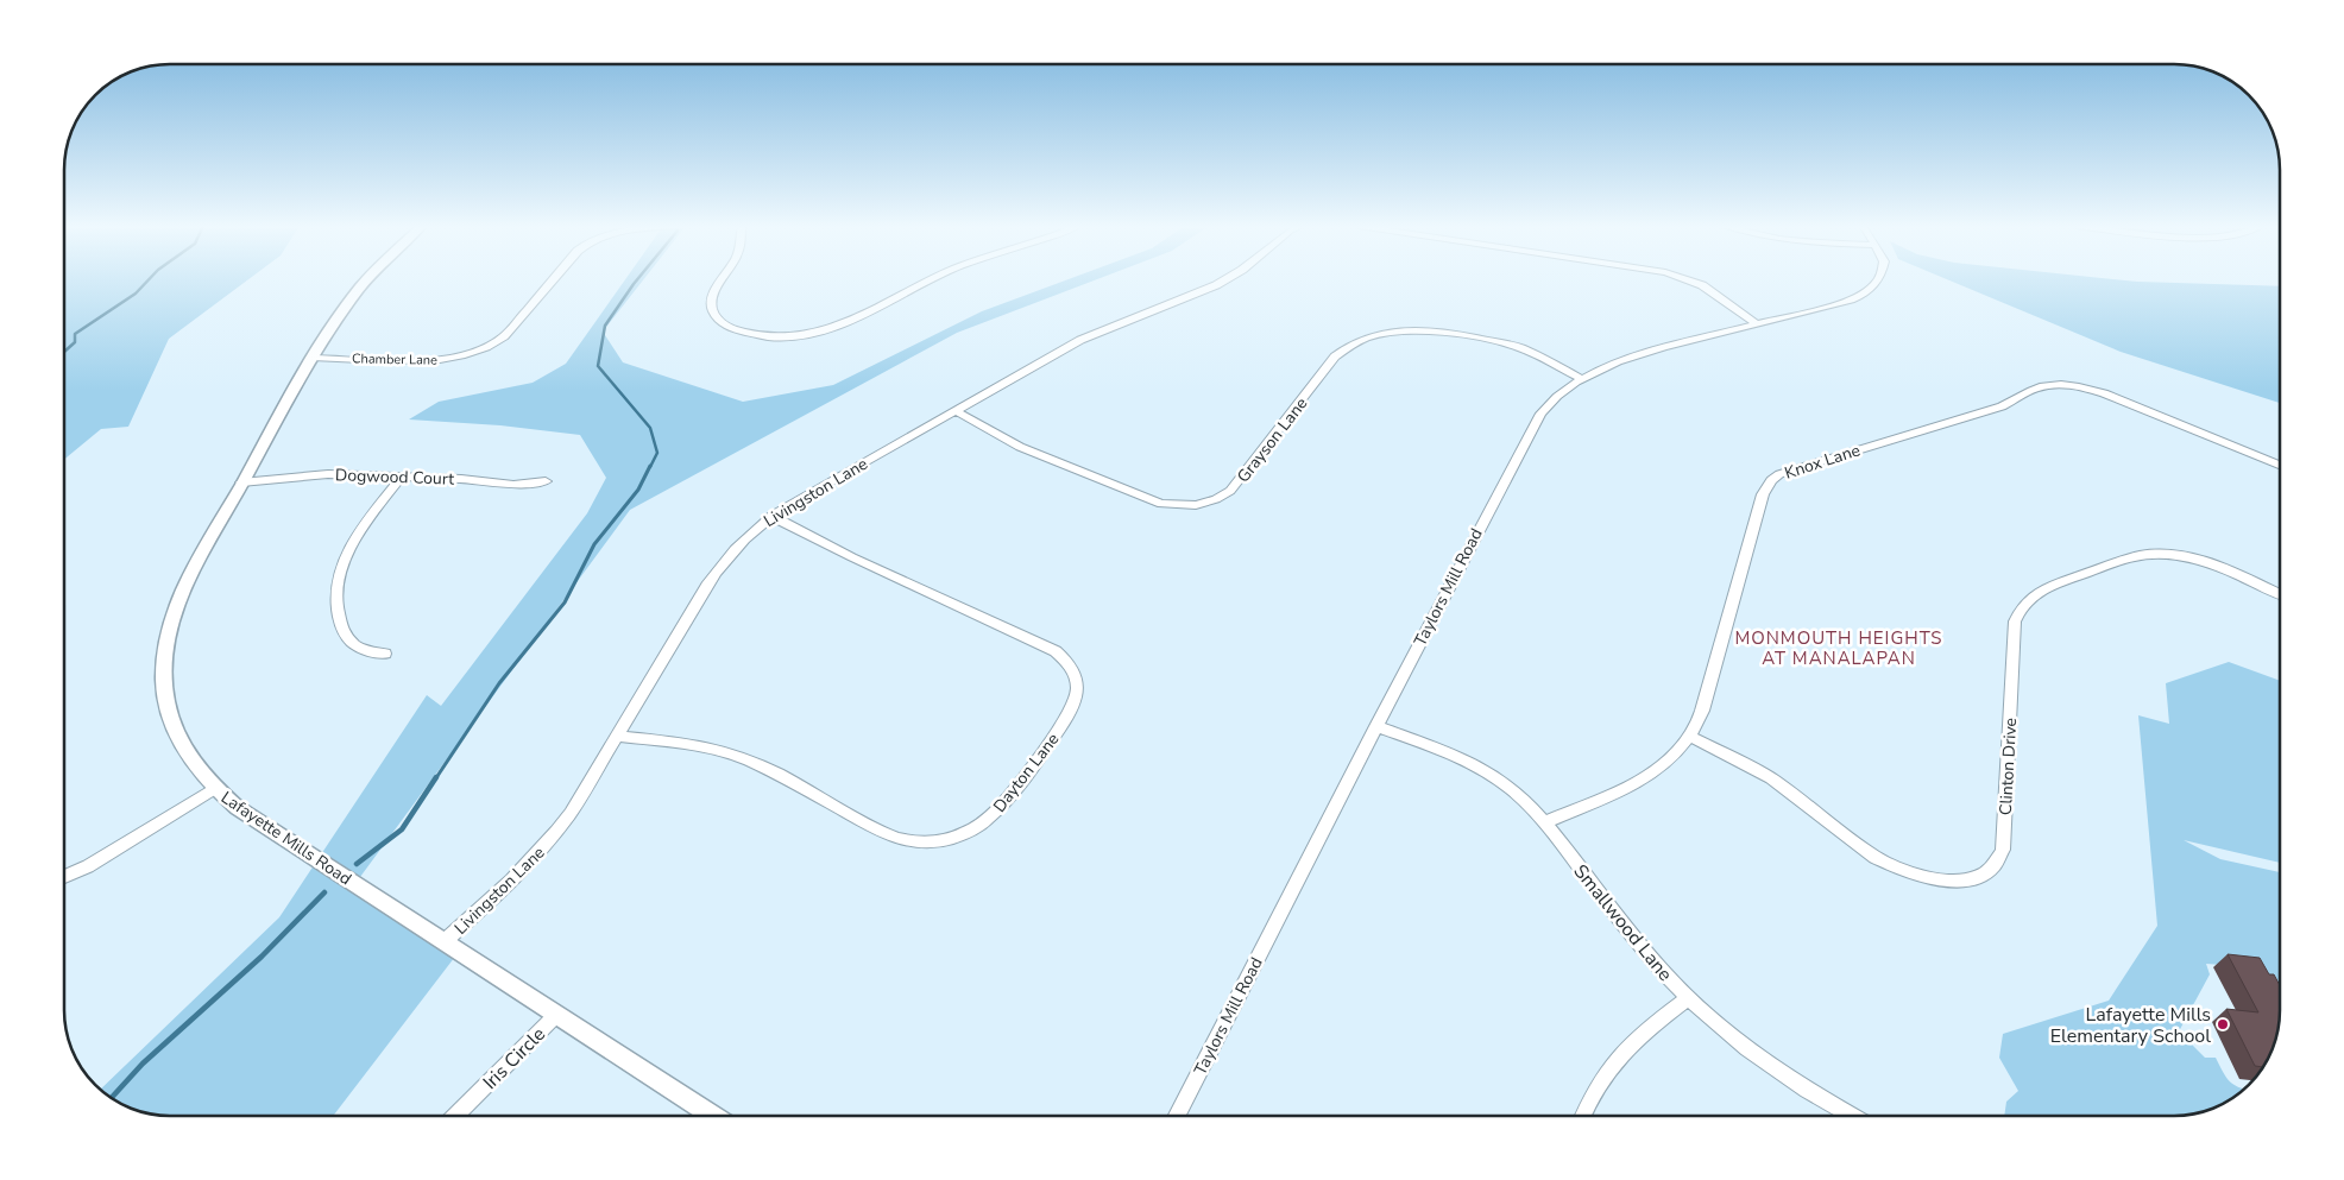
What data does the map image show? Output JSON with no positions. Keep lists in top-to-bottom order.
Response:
{
  "streets": {
    "street": [
      "Chamber Lane",
      "Grayson Lane",
      "Knox Lane",
      "Dogwood Court",
      "Livingston Lane",
      "Taylors Mill Road",
      "Clinton Drive",
      "Dayton Lane",
      "Lafayette Mills Road",
      "Smallwood Lane",
      "Iris Circle"
    ]
  },
  "crossings": [
    ["Chamber Lane", "Lafayette Mills Road"],
    ["Grayson Lane", "Livingston Lane"],
    ["Grayson Lane", "Taylors Mill Road"],
    ["Knox Lane", "Clinton Drive"],
    ["Knox Lane", "Smallwood Lane"],
    ["Dogwood Court", "Lafayette Mills Road"],
    ["Livingston Lane", "Dayton Lane"],
    ["Livingston Lane", "Lafayette Mills Road"],
    ["Taylors Mill Road", "Smallwood Lane"],
    ["Lafayette Mills Road", "Iris Circle"]
  ],
  "districts": ["MONMOUTH HEIGHTS AT MANALAPAN"],
  "places": ["Lafayette Mills Elementary School"]
}
